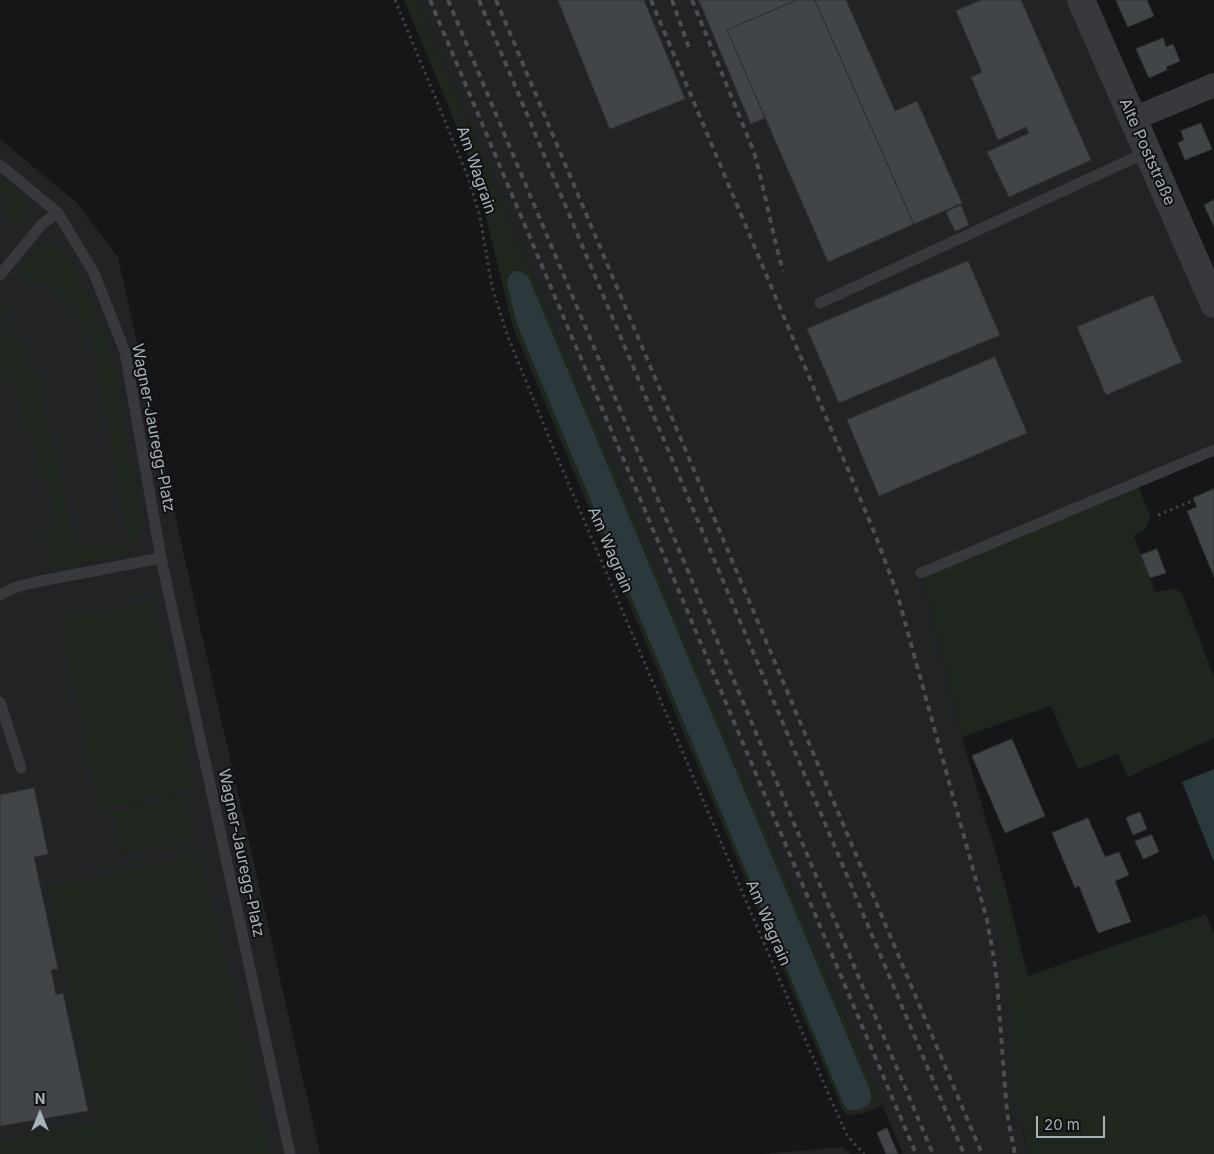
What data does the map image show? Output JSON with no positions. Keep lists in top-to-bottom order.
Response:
{
  "streets": {
    "street": ["Alte Poststraße"],
    "lane": ["Wagner-Jauregg-Platz"],
    "path": ["Am Wagrain"]
  },
  "scale_bar": "20 m",
  "north": "top"
}
